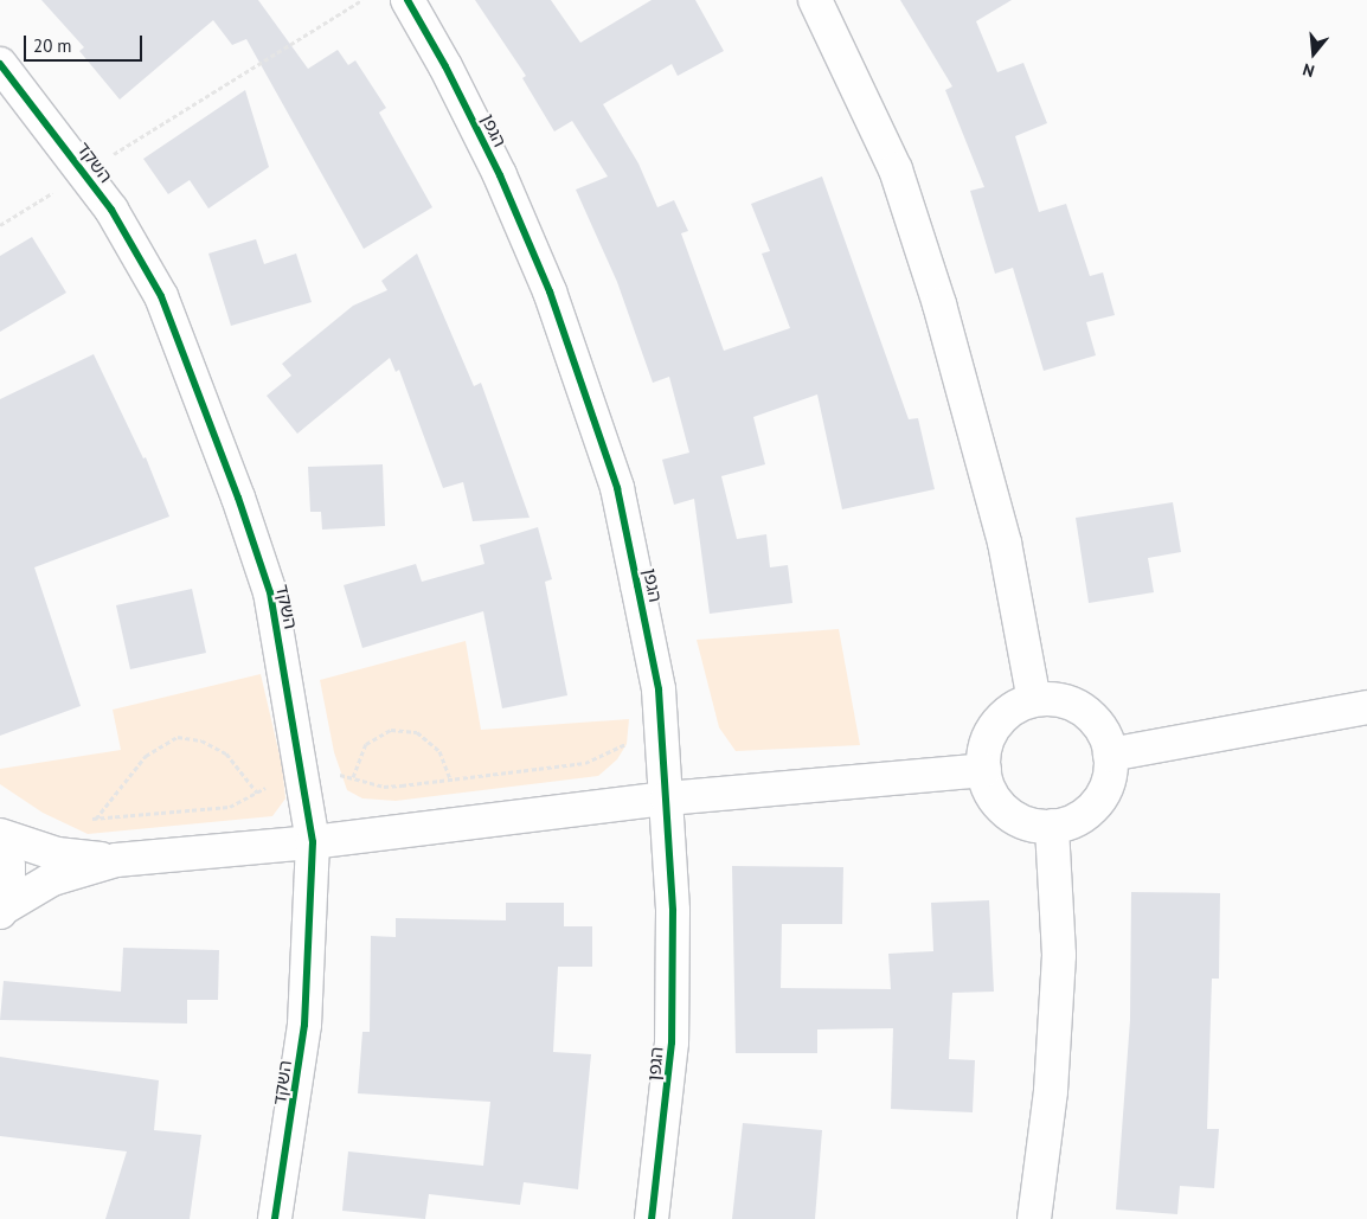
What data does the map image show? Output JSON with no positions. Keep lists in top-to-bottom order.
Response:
{
  "streets": {
    "street": ["הגפן", "השקד"]
  },
  "scale_bar": "20 m",
  "north": "bottom"
}
